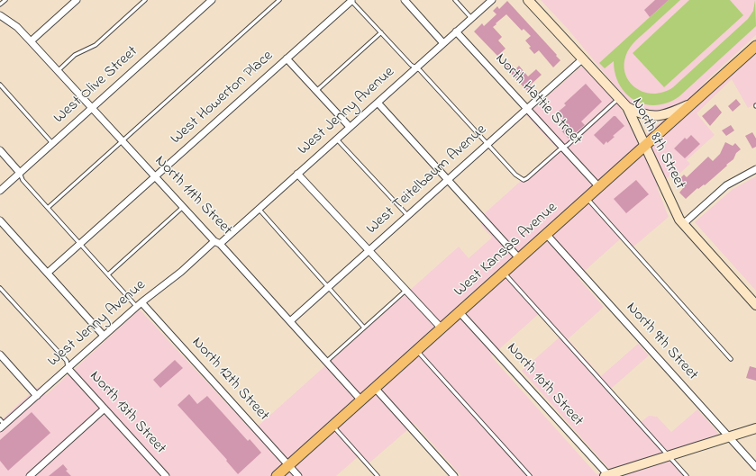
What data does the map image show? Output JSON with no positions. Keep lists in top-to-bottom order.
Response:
{
  "streets": {
    "main road": ["West Kansas Avenue"],
    "street": [
      "West Olive Street",
      "West Howerton Place",
      "North Hattie Street",
      "West Jenny Avenue",
      "North 8th Street",
      "West Teitelbaum Avenue",
      "North 11th Street",
      "North 9th Street",
      "North 12th Street",
      "North 10th Street",
      "North 13th Street"
    ]
  },
  "crossings": [
    ["West Olive Street", "North 11th Street"],
    ["West Howerton Place", "North 11th Street"],
    ["North Hattie Street", "West Jenny Avenue"],
    ["North Hattie Street", "West Teitelbaum Avenue"],
    ["North Hattie Street", "West Kansas Avenue"],
    ["West Jenny Avenue", "North 11th Street"],
    ["West Jenny Avenue", "North 12th Street"],
    ["West Jenny Avenue", "North 13th Street"],
    ["North 8th Street", "West Teitelbaum Avenue"],
    ["North 8th Street", "West Kansas Avenue"],
    ["West Teitelbaum Avenue", "North 11th Street"],
    ["North 11th Street", "West Kansas Avenue"],
    ["West Kansas Avenue", "North 9th Street"],
    ["West Kansas Avenue", "North 12th Street"],
    ["West Kansas Avenue", "North 10th Street"]
  ]
}
